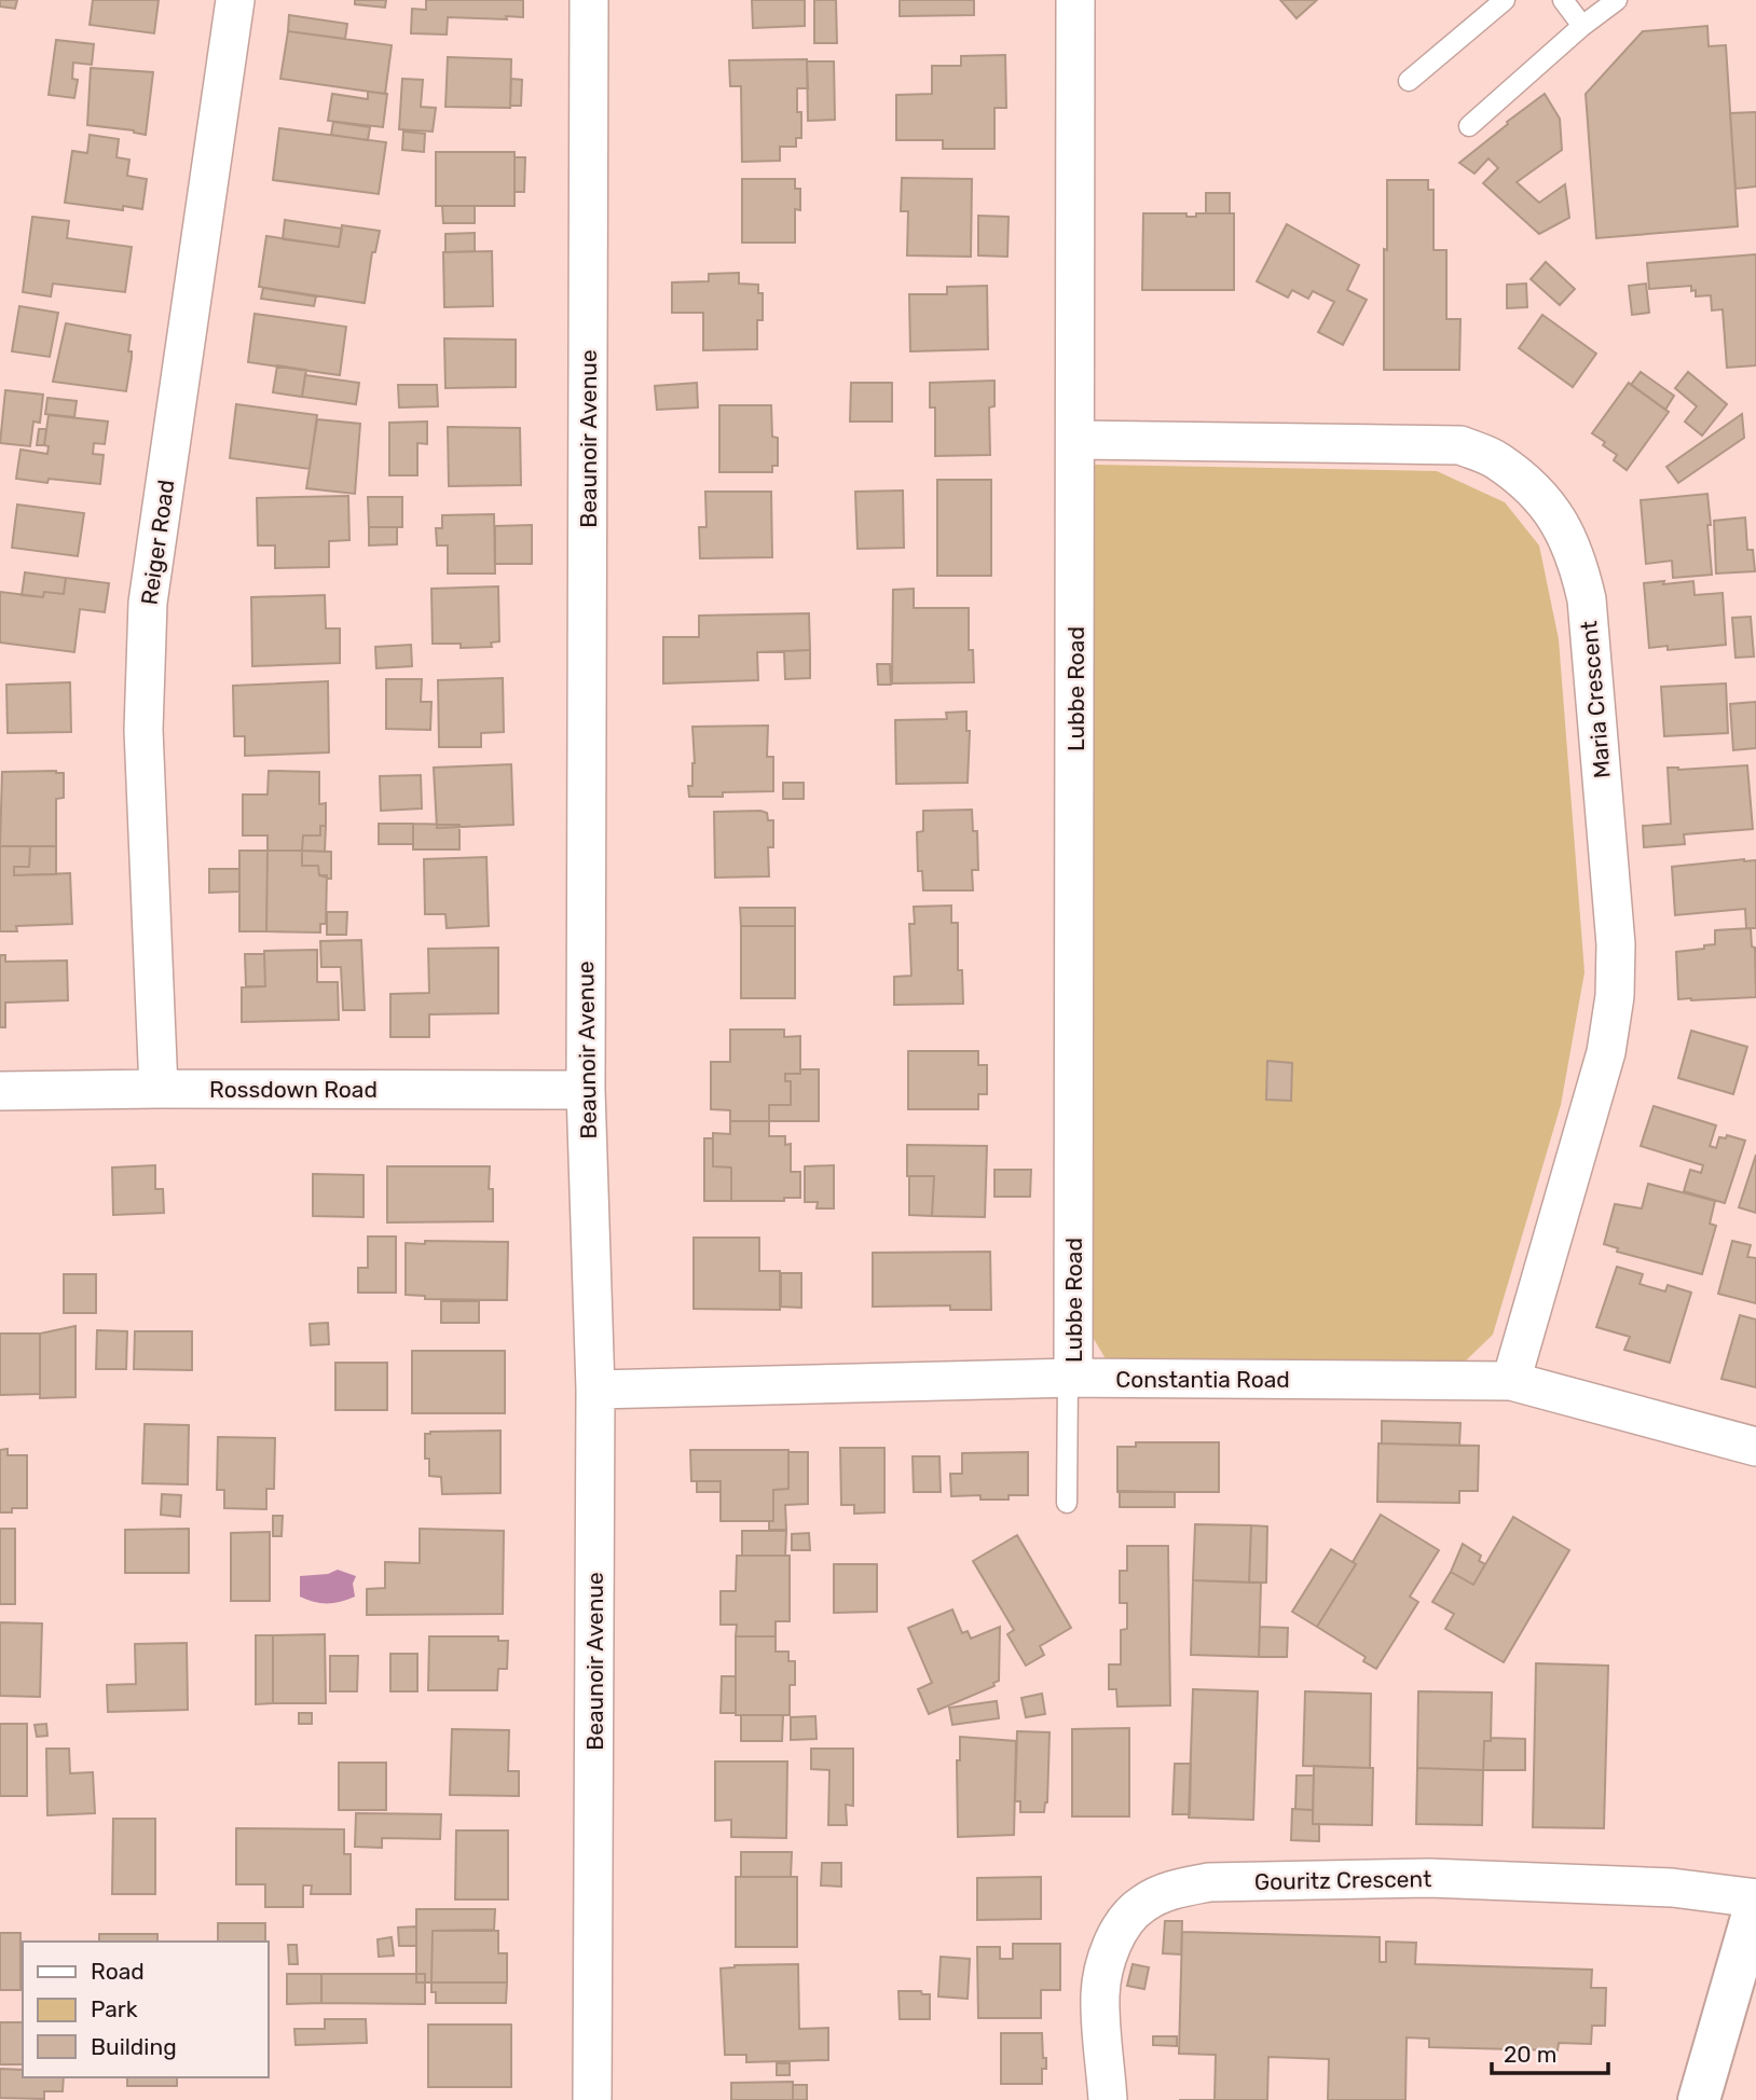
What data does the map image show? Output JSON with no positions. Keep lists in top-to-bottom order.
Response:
{
  "streets": {
    "street": [
      "Beaunoir Avenue",
      "Reiger Road",
      "Lubbe Road",
      "Maria Crescent",
      "Rossdown Road",
      "Constantia Road",
      "Gouritz Crescent"
    ]
  },
  "crossings": [
    ["Beaunoir Avenue", "Rossdown Road"],
    ["Beaunoir Avenue", "Constantia Road"],
    ["Reiger Road", "Rossdown Road"],
    ["Lubbe Road", "Maria Crescent"],
    ["Lubbe Road", "Constantia Road"],
    ["Maria Crescent", "Constantia Road"]
  ],
  "legend": ["Road", "Park", "Building"],
  "scale_bar": "20 m"
}
